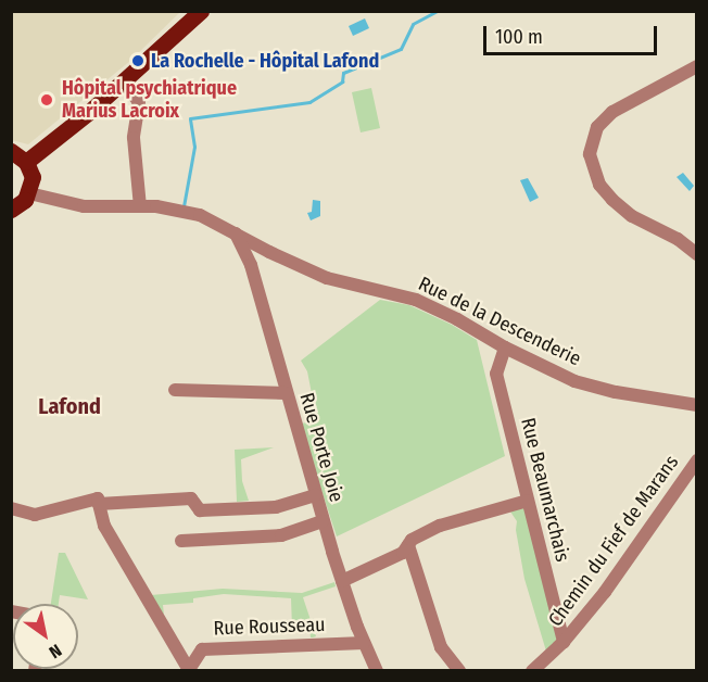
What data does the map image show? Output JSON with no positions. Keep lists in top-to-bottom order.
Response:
{
  "streets": {
    "street": [
      "Rue de la Descenderie",
      "Rue Porte Joie",
      "Rue Beaumarchais",
      "Chemin du Fief de Marans",
      "Rue Rousseau"
    ]
  },
  "crossings": [
    ["Rue de la Descenderie", "Rue Porte Joie"],
    ["Rue de la Descenderie", "Rue Beaumarchais"],
    ["Rue Porte Joie", "Rue Rousseau"],
    ["Rue Beaumarchais", "Chemin du Fief de Marans"]
  ],
  "districts": ["Lafond"],
  "places": ["La Rochelle - Hôpital Lafond", "Hôpital psychiatrique Marius Lacroix"],
  "scale_bar": "100 m",
  "north": "bottom right"
}
